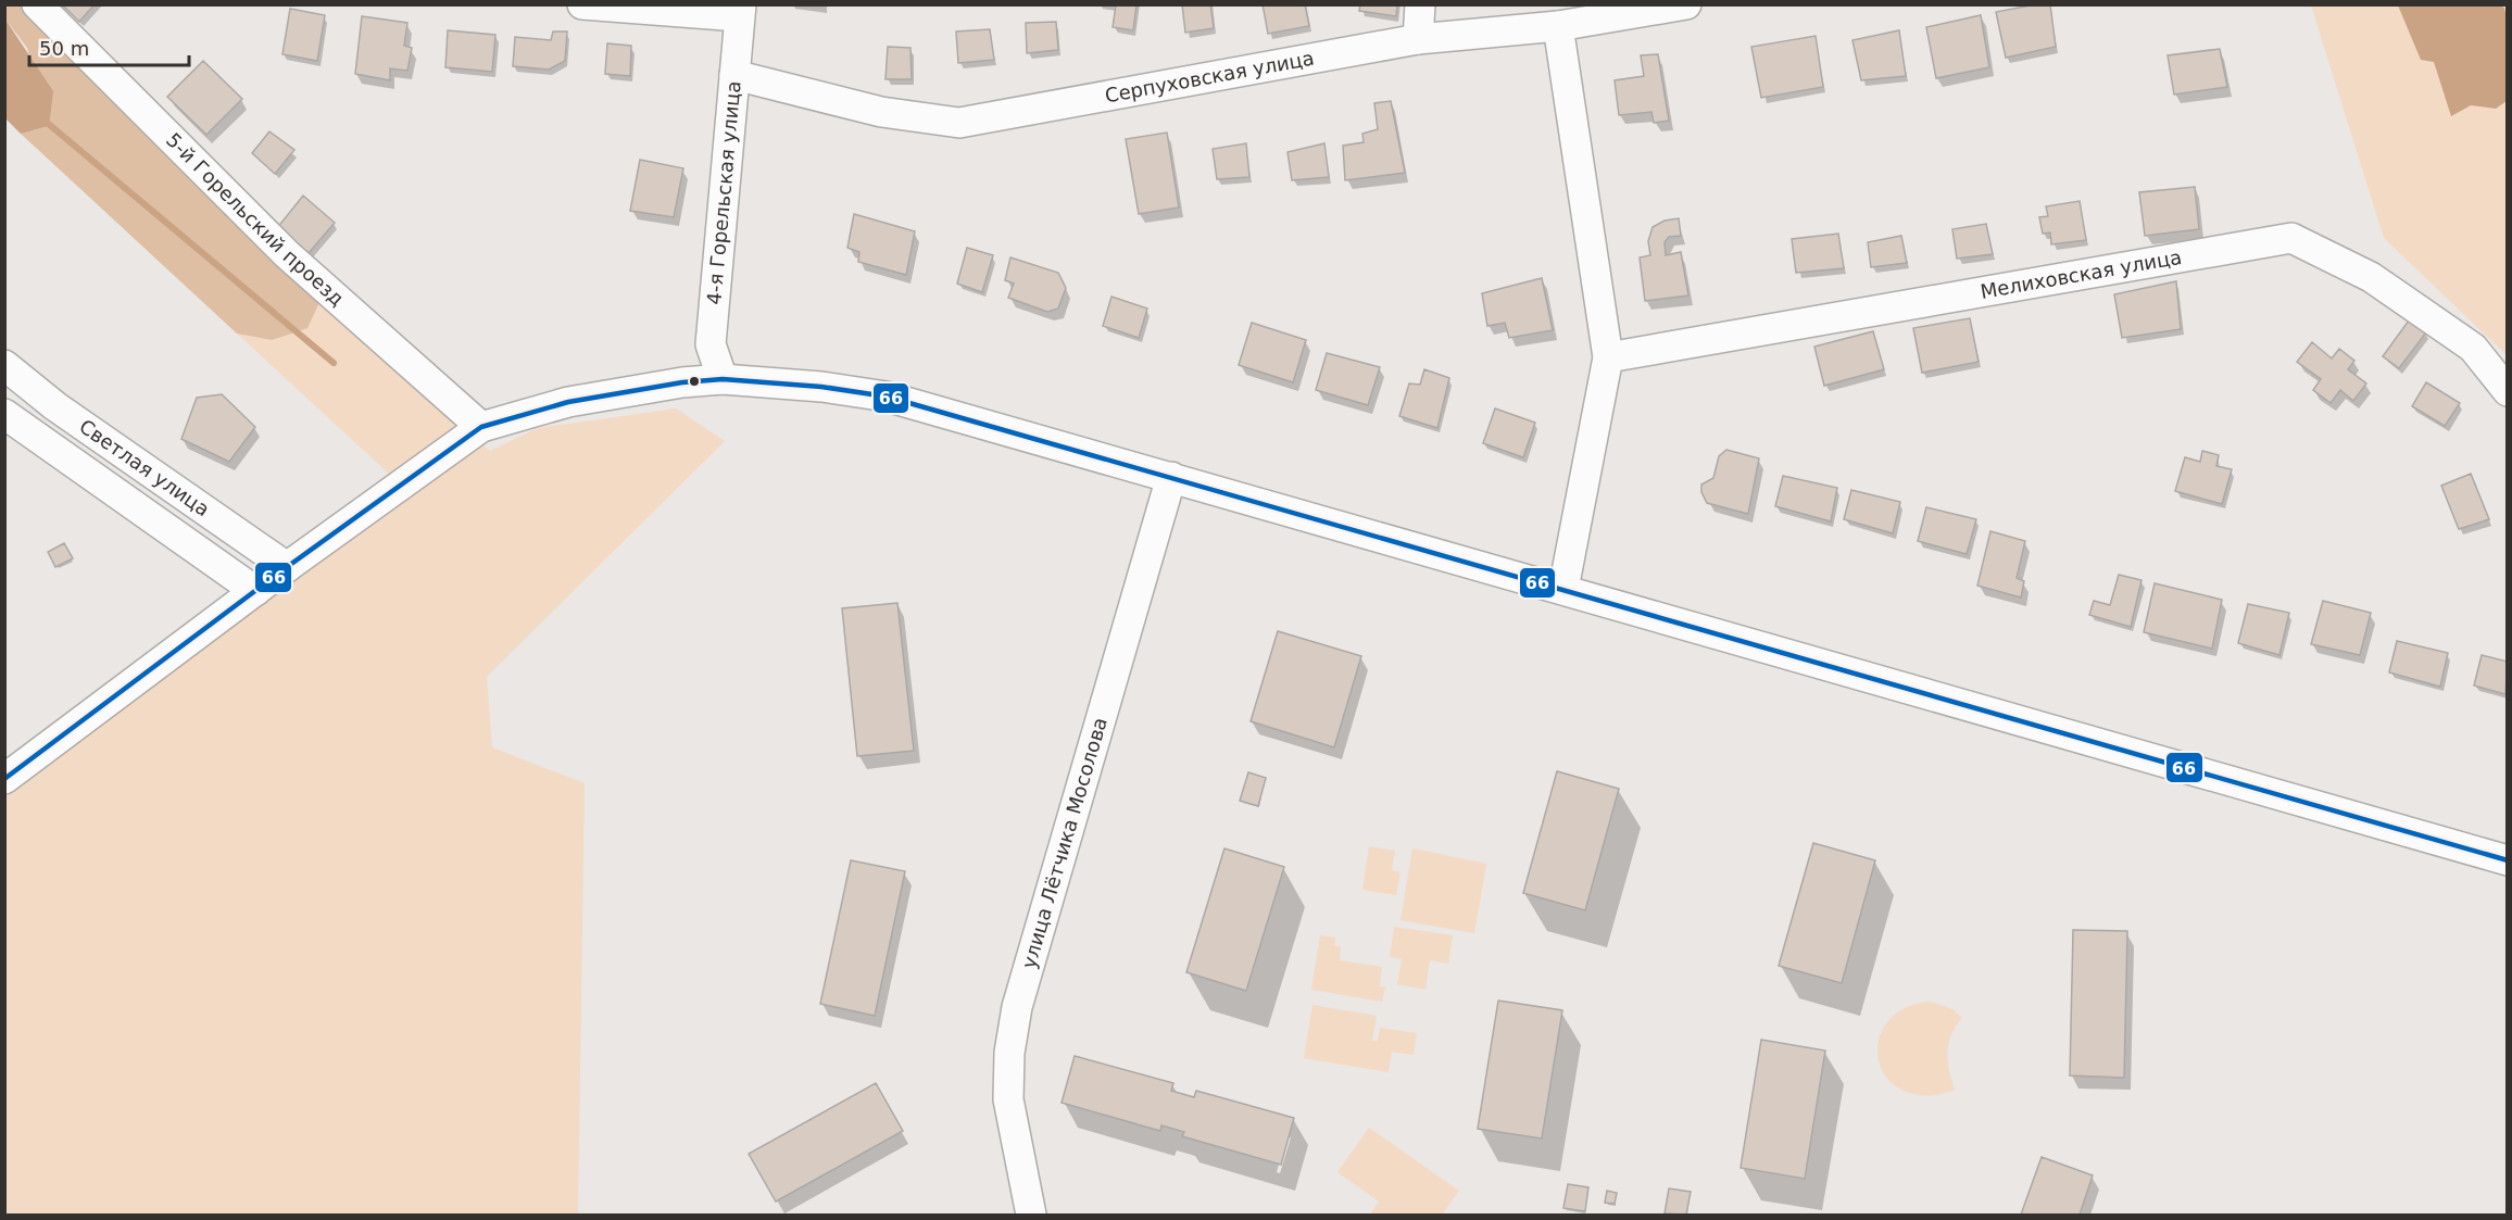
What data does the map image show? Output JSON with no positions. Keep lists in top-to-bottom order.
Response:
{
  "streets": {
    "street": [
      "Серпуховская улица",
      "4-я Горельская улица",
      "5-й Горельский проезд",
      "Мелиховская улица",
      "Светлая улица",
      "улица Лётчика Мосолова"
    ]
  },
  "crossings": [
    ["Серпуховская улица", "4-я Горельская улица"]
  ],
  "lines": ["transit line 66"],
  "scale_bar": "50 m"
}
